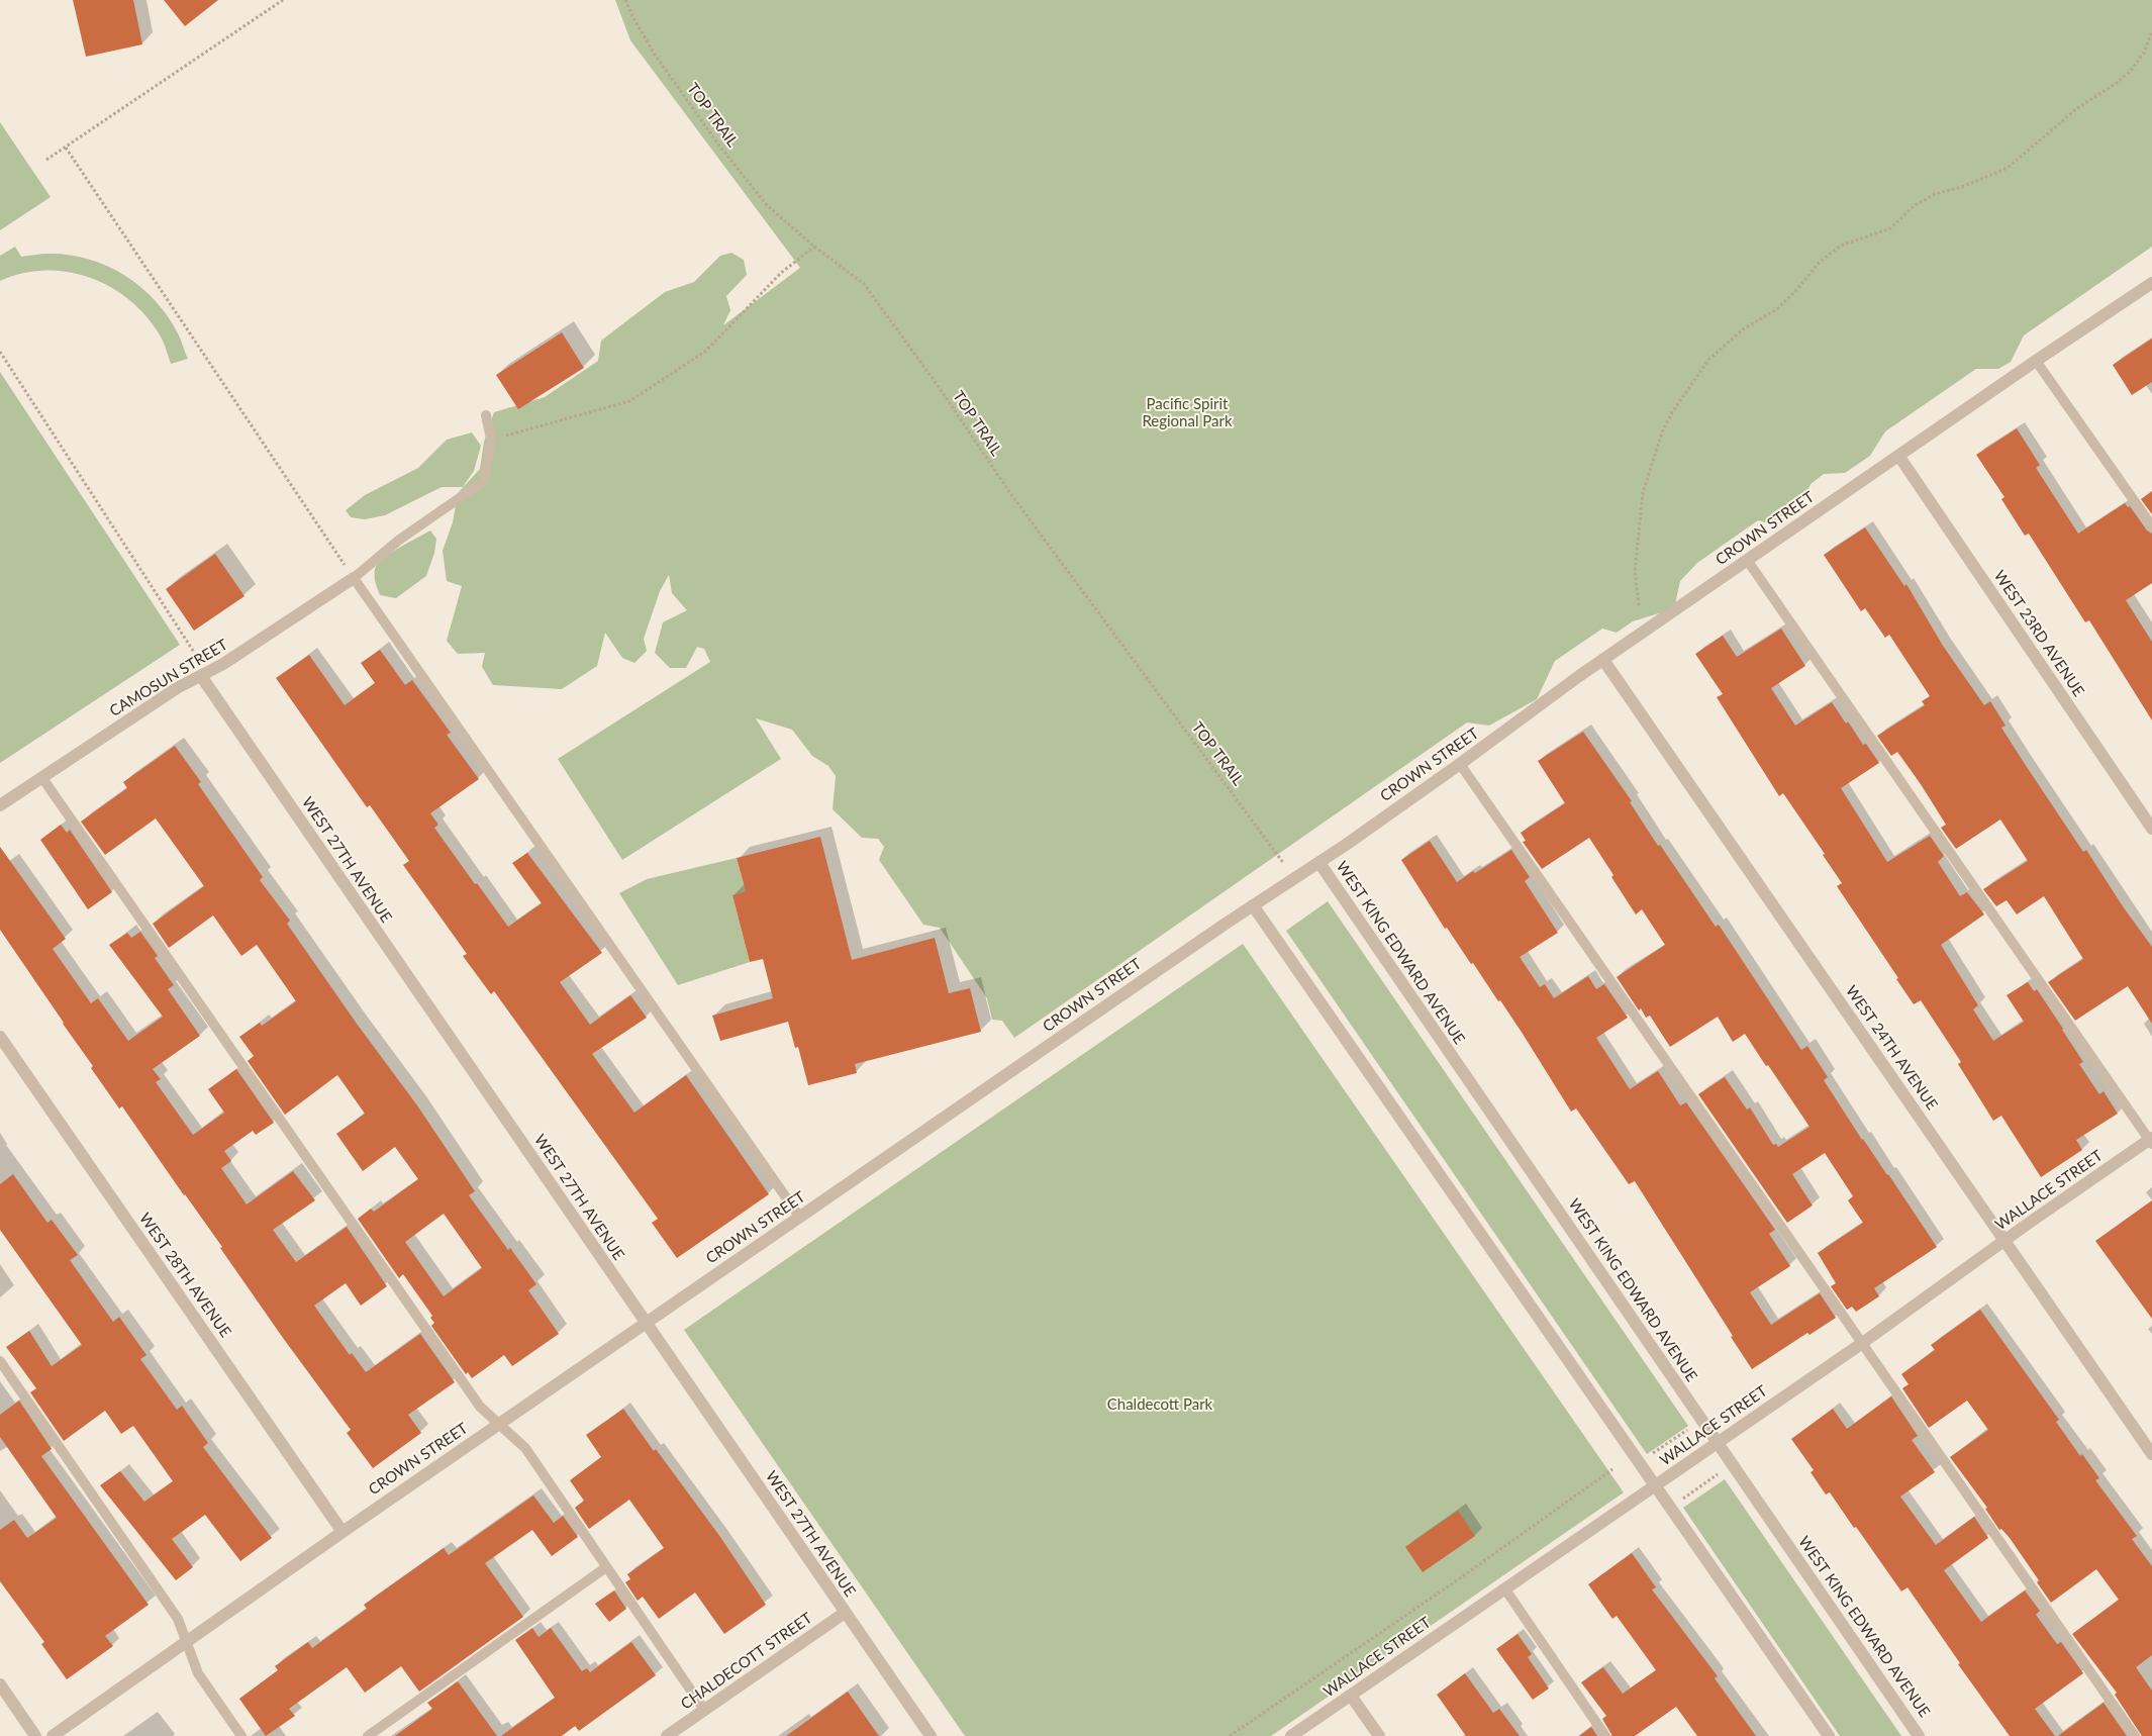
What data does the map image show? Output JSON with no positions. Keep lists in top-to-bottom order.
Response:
{
  "streets": {
    "street": [
      "CROWN STREET",
      "WEST 23RD AVENUE",
      "CAMOSUN STREET",
      "WEST 27TH AVENUE",
      "WEST KING EDWARD AVENUE",
      "WEST 24TH AVENUE",
      "WALLACE STREET",
      "WEST 28TH AVENUE",
      "CHALDECOTT STREET"
    ],
    "path": ["TOP TRAIL"]
  },
  "crossings": [
    ["TOP TRAIL", "CROWN STREET"],
    ["CROWN STREET", "WEST 23RD AVENUE"],
    ["CROWN STREET", "WEST 27TH AVENUE"],
    ["CROWN STREET", "WEST KING EDWARD AVENUE"],
    ["CROWN STREET", "WEST 24TH AVENUE"],
    ["CROWN STREET", "WEST 28TH AVENUE"],
    ["CAMOSUN STREET", "WEST 27TH AVENUE"],
    ["WEST 27TH AVENUE", "CHALDECOTT STREET"],
    ["WEST KING EDWARD AVENUE", "WALLACE STREET"],
    ["WEST 24TH AVENUE", "WALLACE STREET"]
  ],
  "parks": ["Pacific Spirit Regional Park", "Chaldecott Park"]
}
